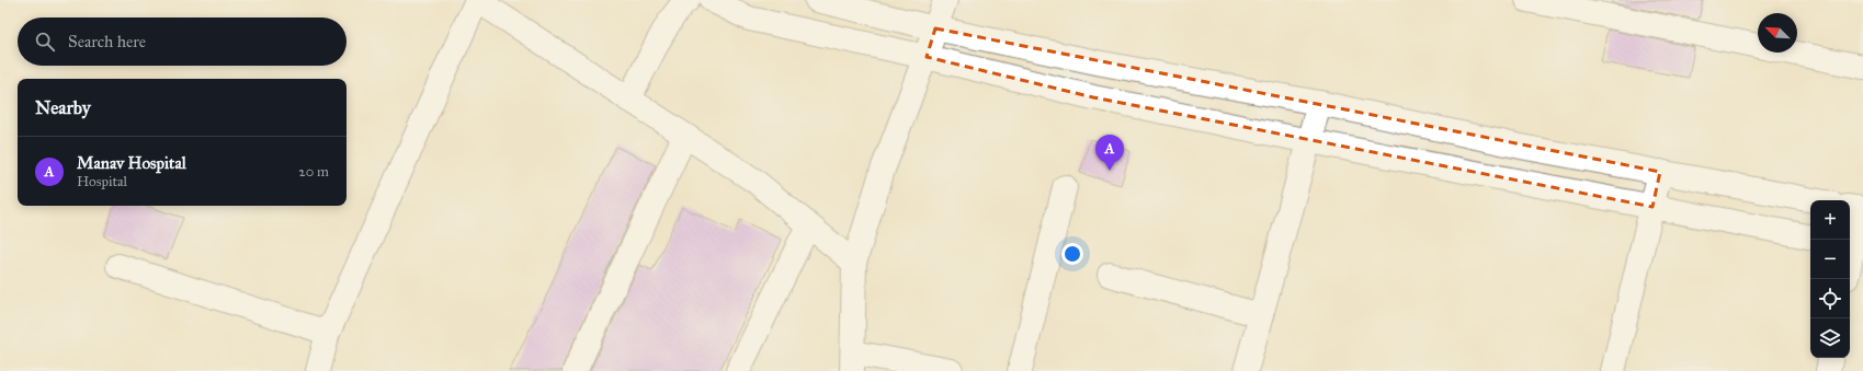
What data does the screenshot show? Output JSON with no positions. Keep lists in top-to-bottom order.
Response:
{
  "north": "top left",
  "page": {
    "search": "Search here",
    "heading": "Nearby",
    "pins": "A",
    "list": [
      {
        "mark": "A",
        "name": "Manav Hospital",
        "note": "Hospital",
        "value": "20 m"
      }
    ],
    "map_buttons": ["+", "−"]
  }
}
